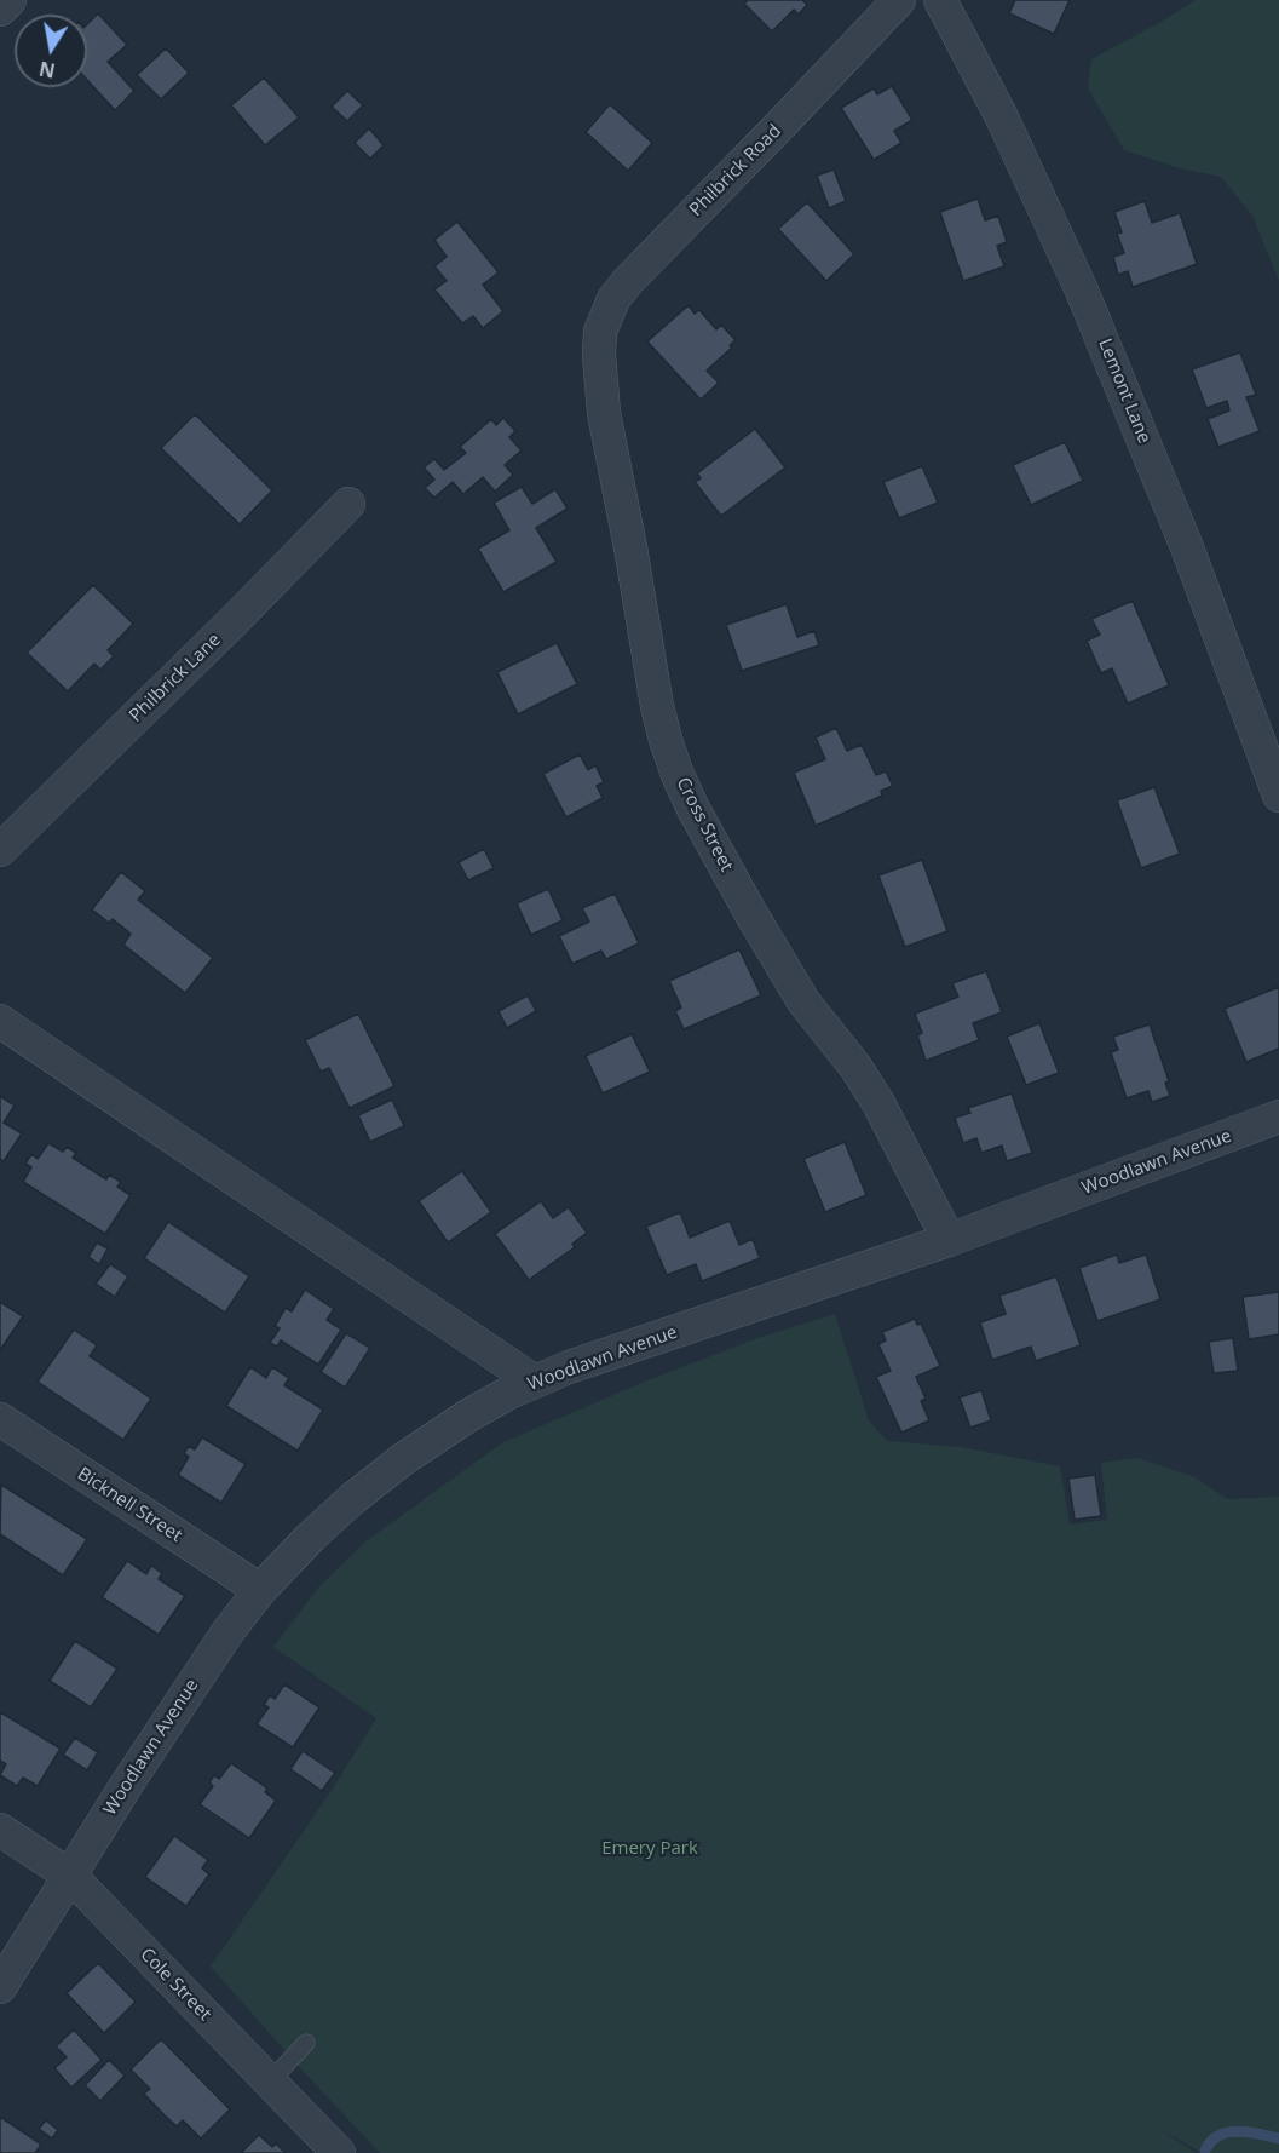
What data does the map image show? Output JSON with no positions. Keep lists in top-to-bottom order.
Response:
{
  "streets": {
    "street": [
      "Philbrick Road",
      "Lemont Lane",
      "Philbrick Lane",
      "Cross Street",
      "Woodlawn Avenue",
      "Bicknell Street",
      "Cole Street"
    ]
  },
  "crossings": [
    ["Philbrick Road", "Cross Street"],
    ["Cross Street", "Woodlawn Avenue"],
    ["Woodlawn Avenue", "Bicknell Street"],
    ["Woodlawn Avenue", "Cole Street"]
  ],
  "parks": ["Emery Park"],
  "north": "bottom"
}
